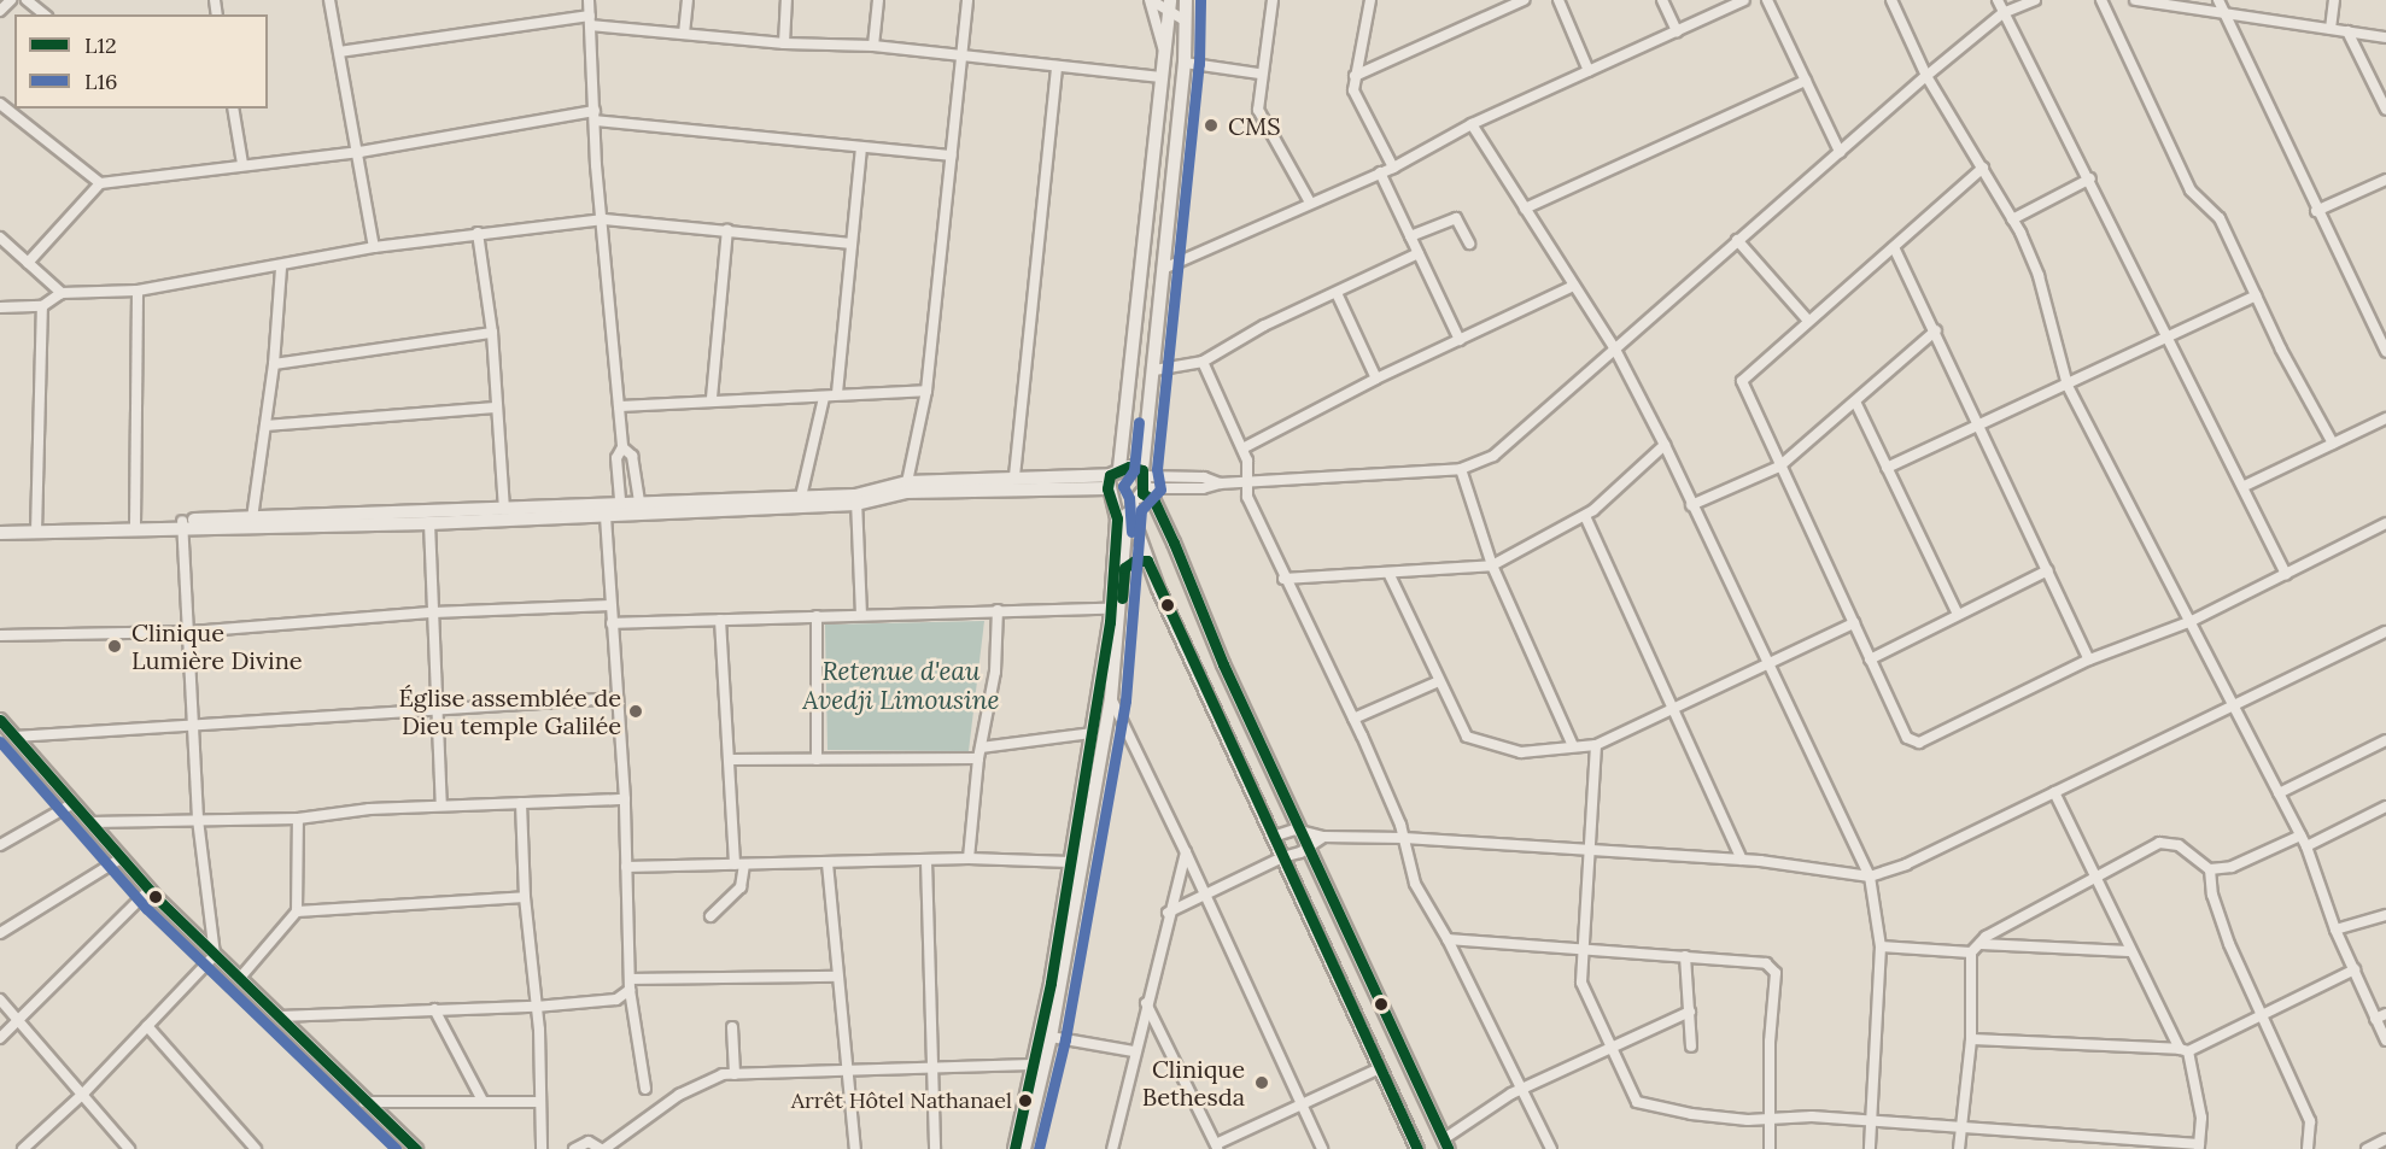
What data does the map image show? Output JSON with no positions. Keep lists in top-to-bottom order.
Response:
{
  "water": ["Retenue d'eau Avedji Limousine"],
  "places": [
    "CMS",
    "Clinique Lumière Divine",
    "Église assemblée de Dieu temple Galilée",
    "Clinique Bethesda",
    "Arrêt Hôtel Nathanael"
  ],
  "lines": ["transit line L16", "transit line L12"],
  "legend": ["L12", "L16"]
}
